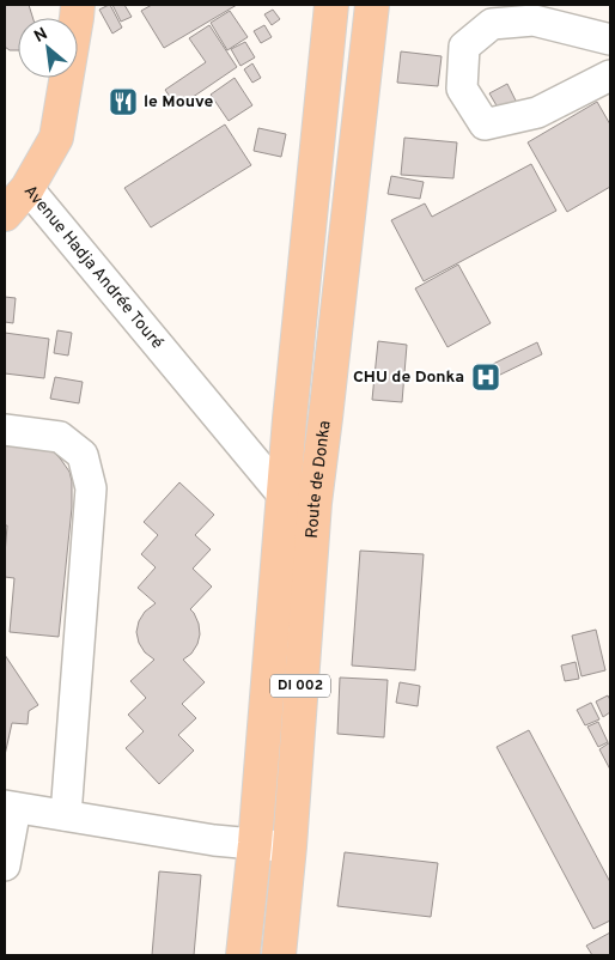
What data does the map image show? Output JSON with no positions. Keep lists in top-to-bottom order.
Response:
{
  "streets": {
    "main road": ["Avenue Hadja Andrée Touré", "Route de Donka", "DI 002"]
  },
  "crossings": [
    ["Avenue Hadja Andrée Touré", "Route de Donka"]
  ],
  "places": {
    "restaurant": ["le Mouve"],
    "hospital": ["CHU de Donka"]
  },
  "north": "top left"
}
